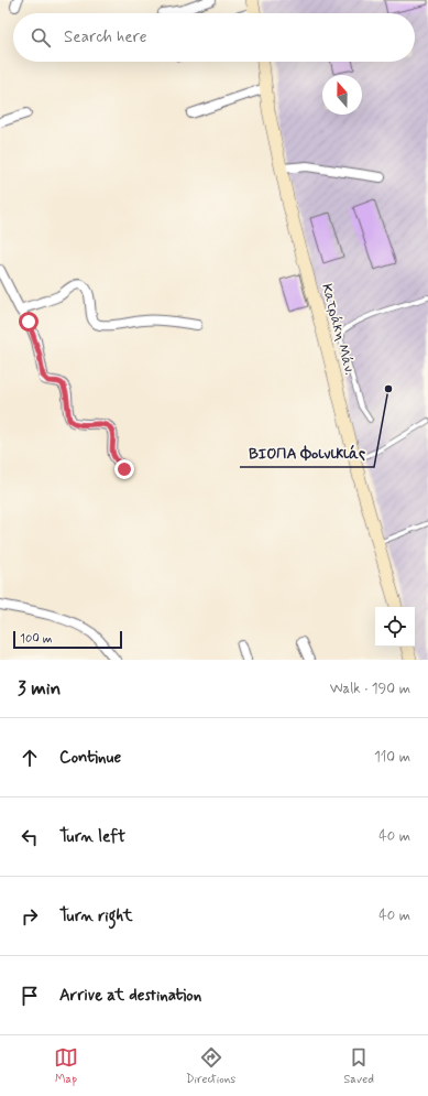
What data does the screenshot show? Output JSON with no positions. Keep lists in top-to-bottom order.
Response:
{
  "streets": {
    "street": ["Κατράκη Μάν."]
  },
  "places": ["BIOΠA Φοινικιάς"],
  "scale_bar": "100 m",
  "north": "top",
  "page": {
    "search": "Search here",
    "scale": "100 m",
    "heading": ["3 min", "Walk · 190 m"],
    "list": [
      ["Continue", "110 m"],
      ["Turn left", "40 m"],
      ["Turn right", "40 m"],
      "Arrive at destination"
    ],
    "nav": ["Map", "Directions", "Saved"]
  }
}
